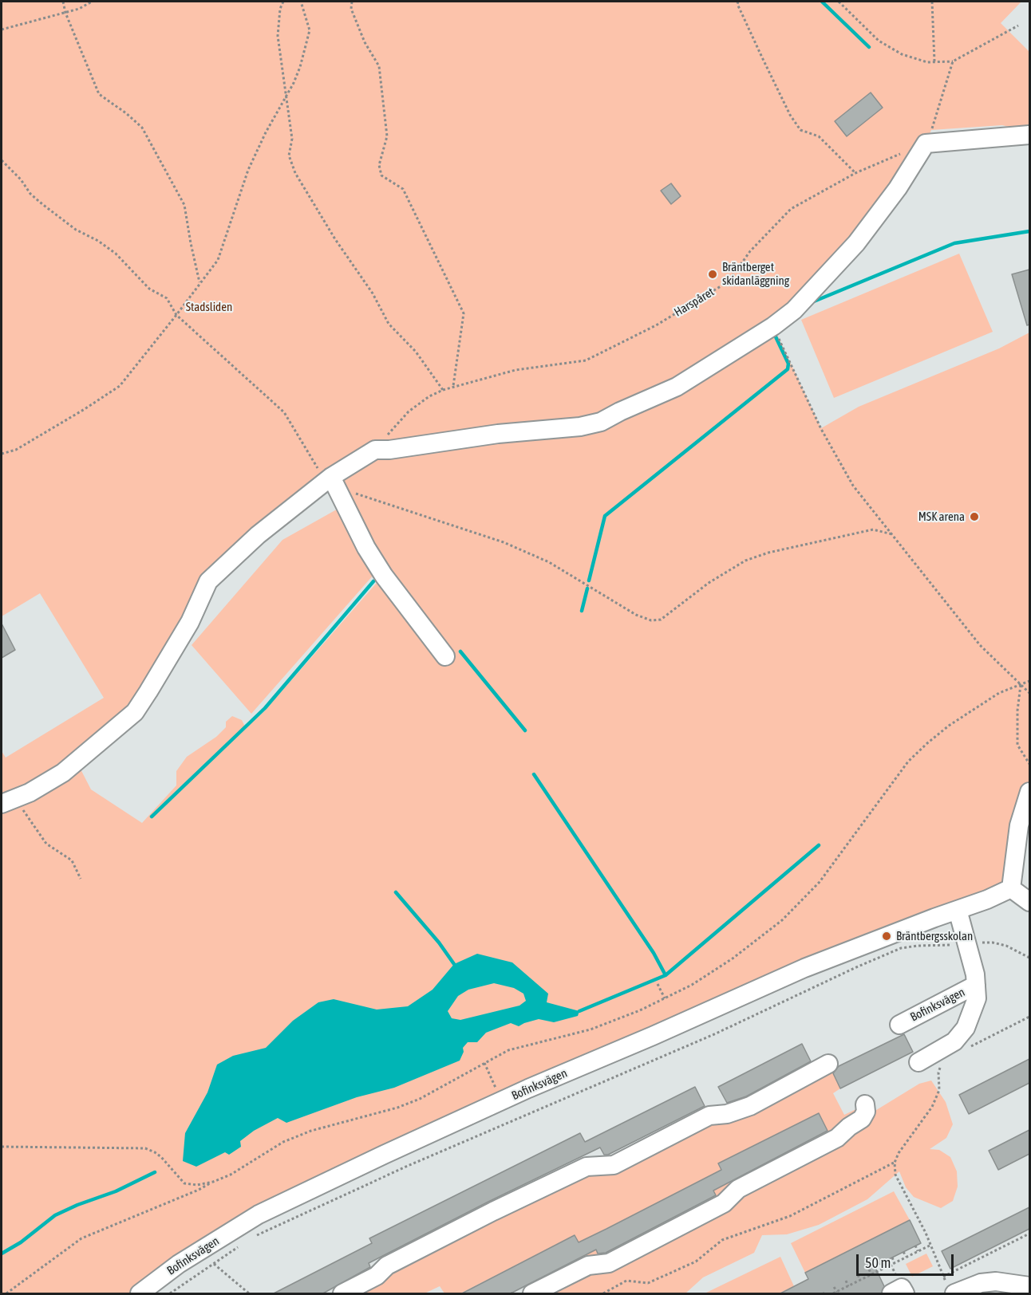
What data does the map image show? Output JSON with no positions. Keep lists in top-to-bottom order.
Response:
{
  "streets": {
    "street": ["Bofinksvägen"],
    "path": ["Harspåret"]
  },
  "parks": ["Stadsliden"],
  "places": ["Bräntberget skidanläggning", "MSK arena", "Bräntbergsskolan"],
  "scale_bar": "50 m"
}
